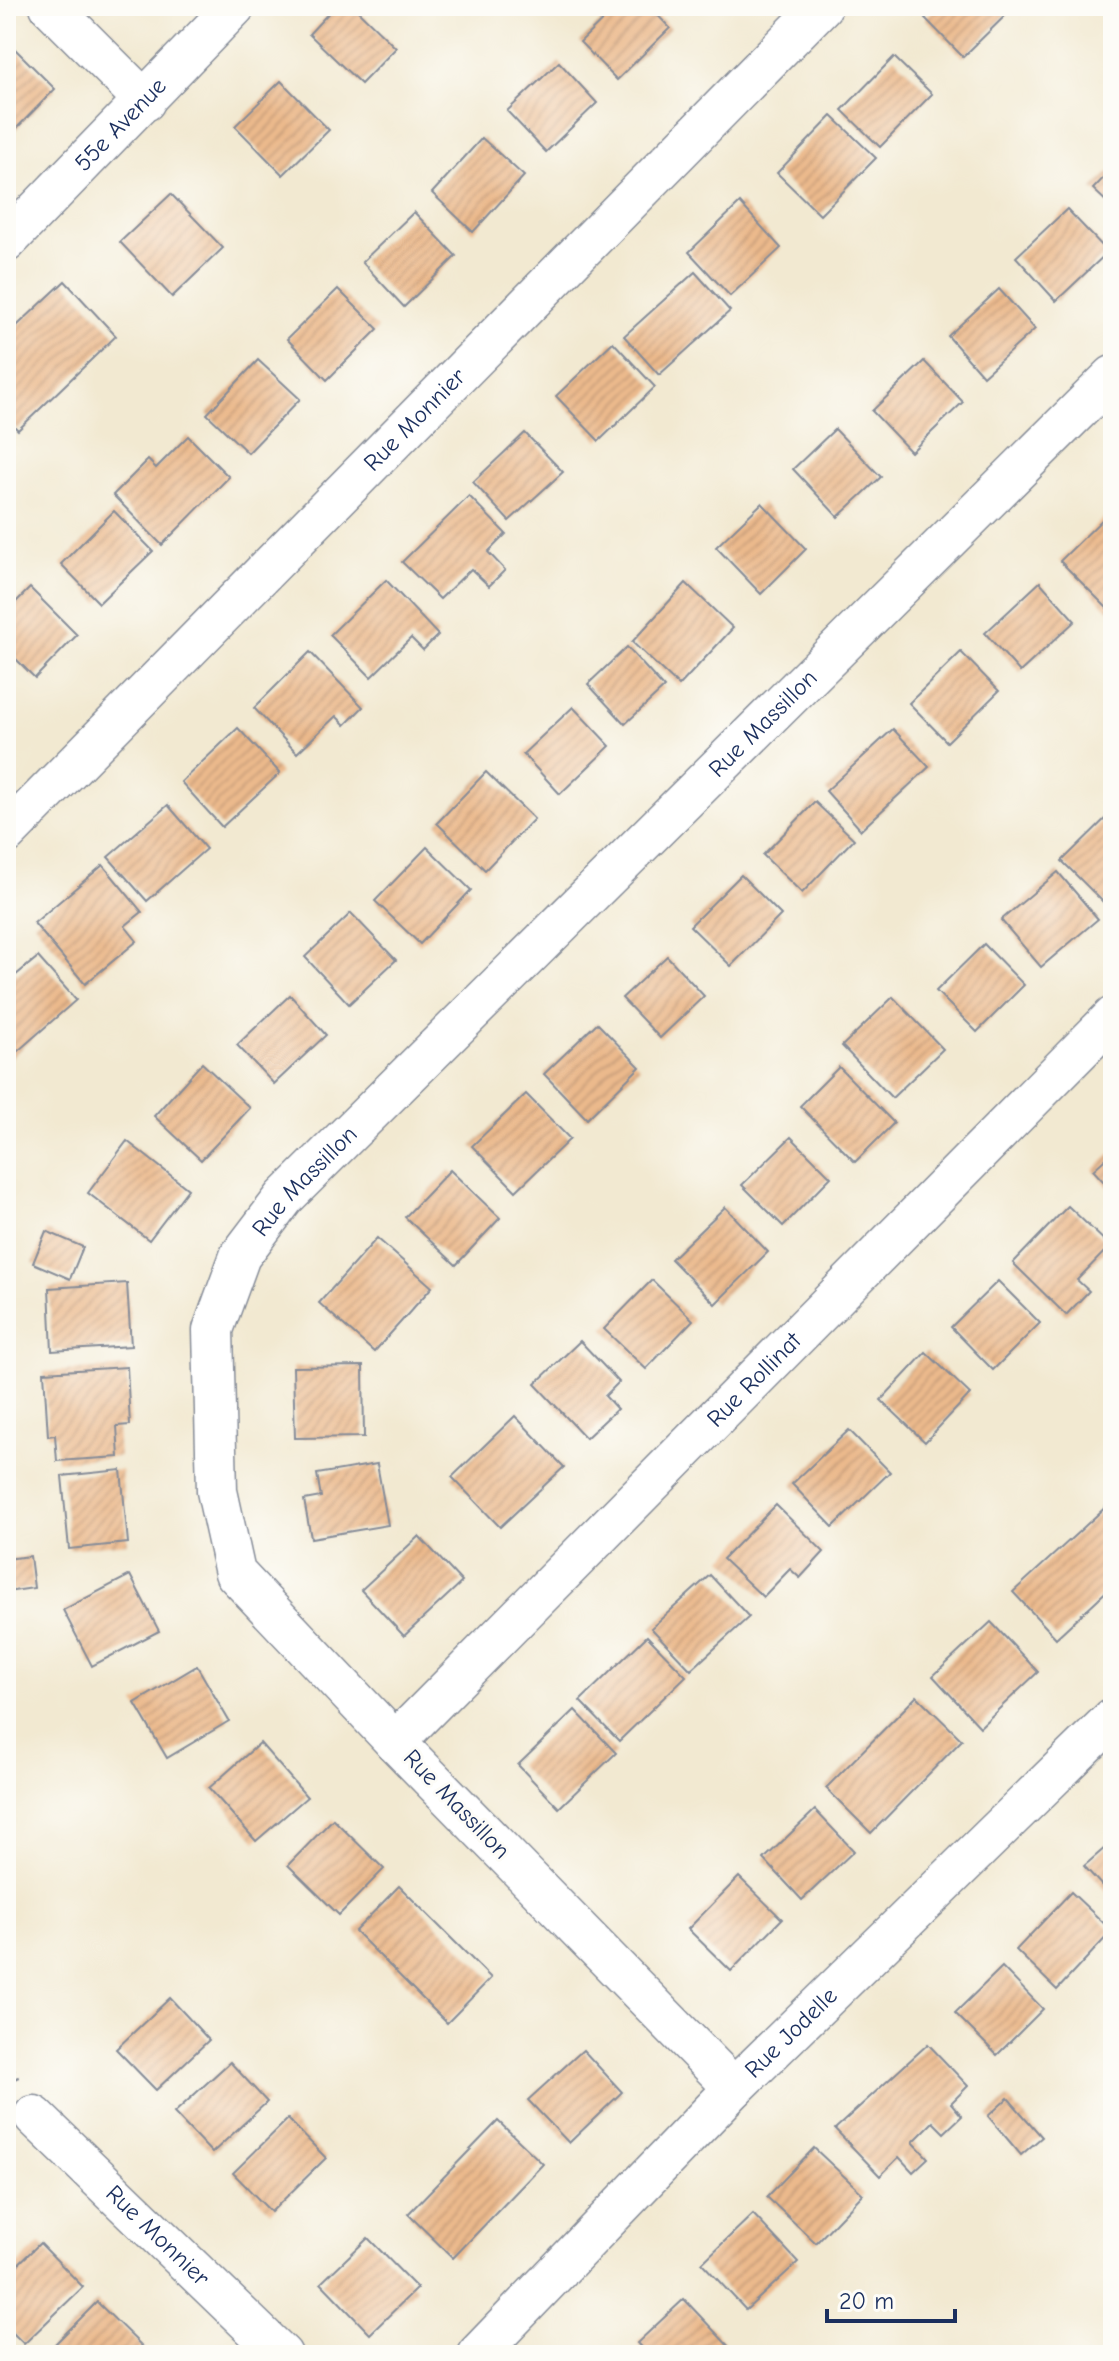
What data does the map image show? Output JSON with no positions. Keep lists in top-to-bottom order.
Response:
{
  "streets": {
    "street": [
      "55e Avenue",
      "Rue Monnier",
      "Rue Massillon",
      "Rue Rollinat",
      "Rue Jodelle"
    ]
  },
  "crossings": [
    ["Rue Massillon", "Rue Rollinat"],
    ["Rue Massillon", "Rue Jodelle"]
  ],
  "scale_bar": "20 m"
}
